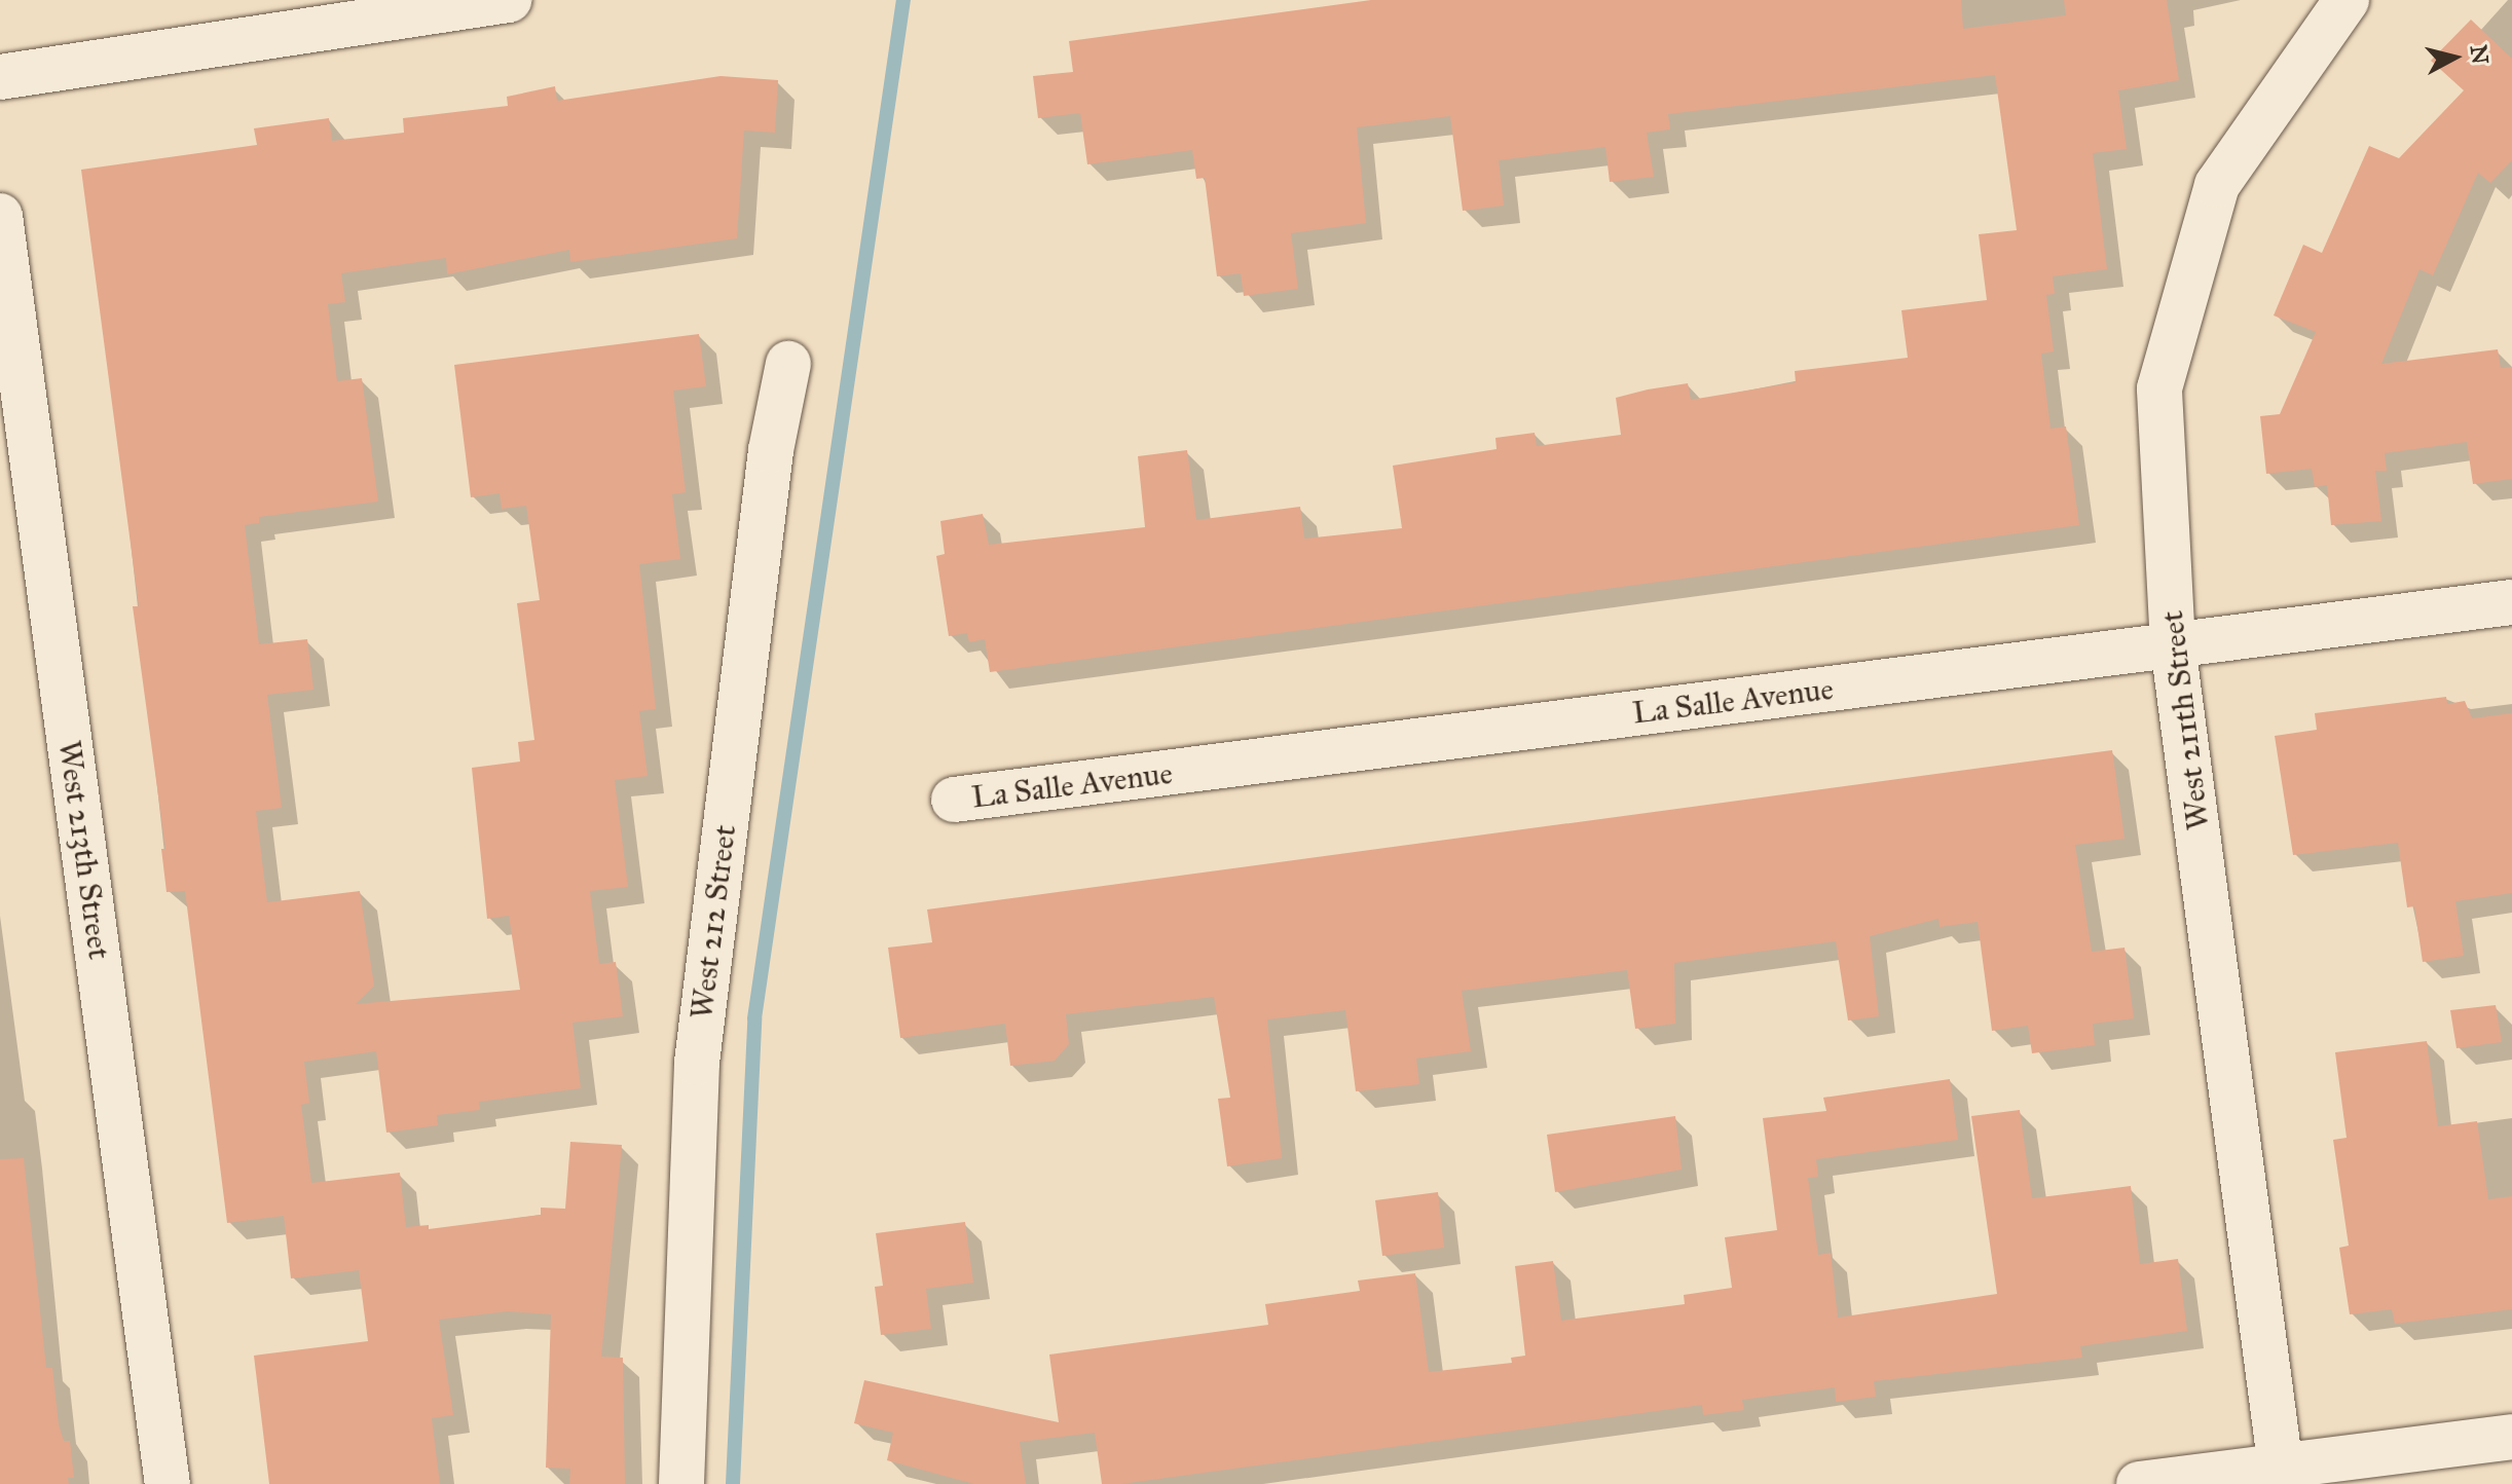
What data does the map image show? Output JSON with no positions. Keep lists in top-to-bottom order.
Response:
{
  "streets": {
    "street": [
      "La Salle Avenue",
      "West 211th Street",
      "West 213th Street",
      "West 212 Street"
    ]
  },
  "crossings": [
    ["La Salle Avenue", "West 211th Street"]
  ],
  "north": "right"
}
